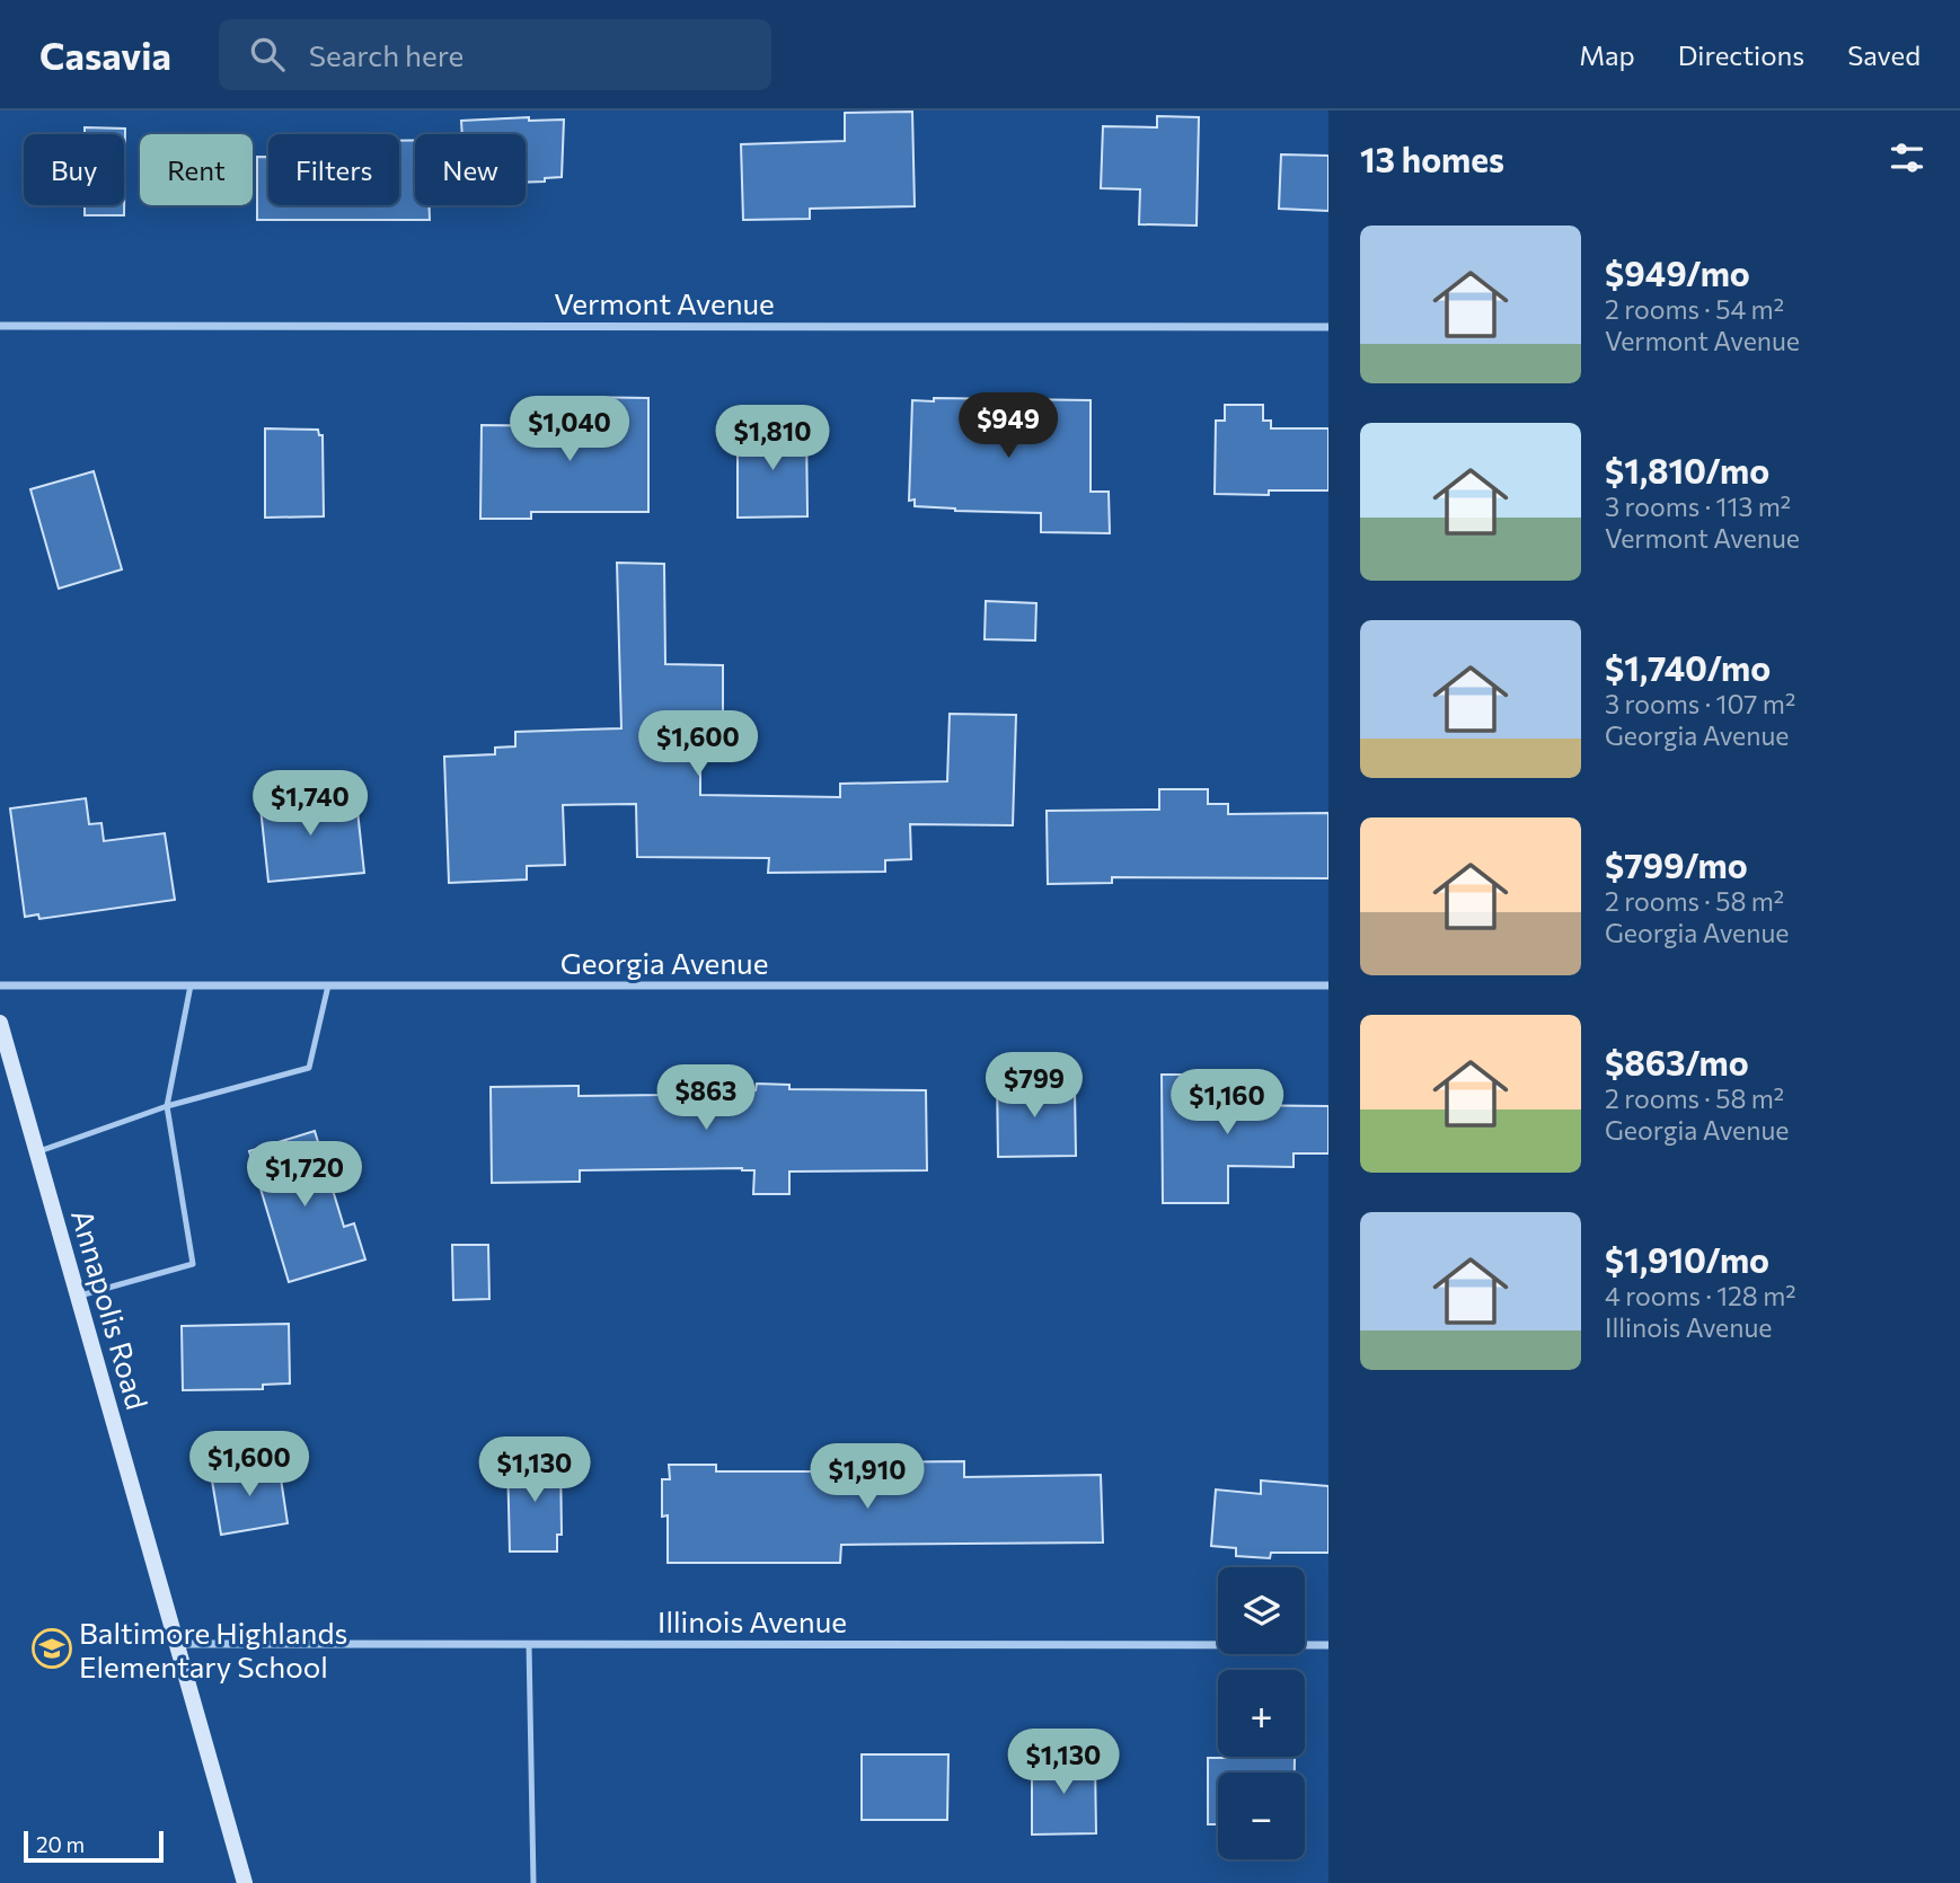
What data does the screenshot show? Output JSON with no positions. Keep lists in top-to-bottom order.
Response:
{
  "streets": {
    "main road": ["Annapolis Road"],
    "street": ["Vermont Avenue", "Georgia Avenue", "Illinois Avenue"]
  },
  "crossings": [
    ["Annapolis Road", "Illinois Avenue"]
  ],
  "places": {
    "school or university": ["Baltimore Highlands Elementary School"]
  },
  "scale_bar": "20 m",
  "page": {
    "header": "Casavia",
    "search": "Search here",
    "nav": ["Map", "Directions", "Saved"],
    "heading": "13 homes",
    "chip": [
      "Buy",
      "Rent",
      "Filters",
      "New"
    ],
    "list": [
      {
        "name": "$949/mo",
        "note": "2 rooms · 54 m² · Vermont Avenue"
      },
      {
        "name": "$1,810/mo",
        "note": "3 rooms · 113 m² · Vermont Avenue"
      },
      {
        "name": "$1,740/mo",
        "note": "3 rooms · 107 m² · Georgia Avenue"
      },
      {
        "name": "$799/mo",
        "note": "2 rooms · 58 m² · Georgia Avenue"
      },
      {
        "name": "$863/mo",
        "note": "2 rooms · 58 m² · Georgia Avenue"
      },
      {
        "name": "$1,910/mo",
        "note": "4 rooms · 128 m² · Illinois Avenue"
      }
    ],
    "price": [
      "$949",
      "$1,040",
      "$1,810",
      "$1,600",
      "$1,740",
      "$799",
      "$863",
      "$1,160",
      "$1,720",
      "$1,600",
      "$1,130",
      "$1,910",
      "$1,130"
    ],
    "map_buttons": ["+", "−"],
    "scale": "20 m"
  }
}
